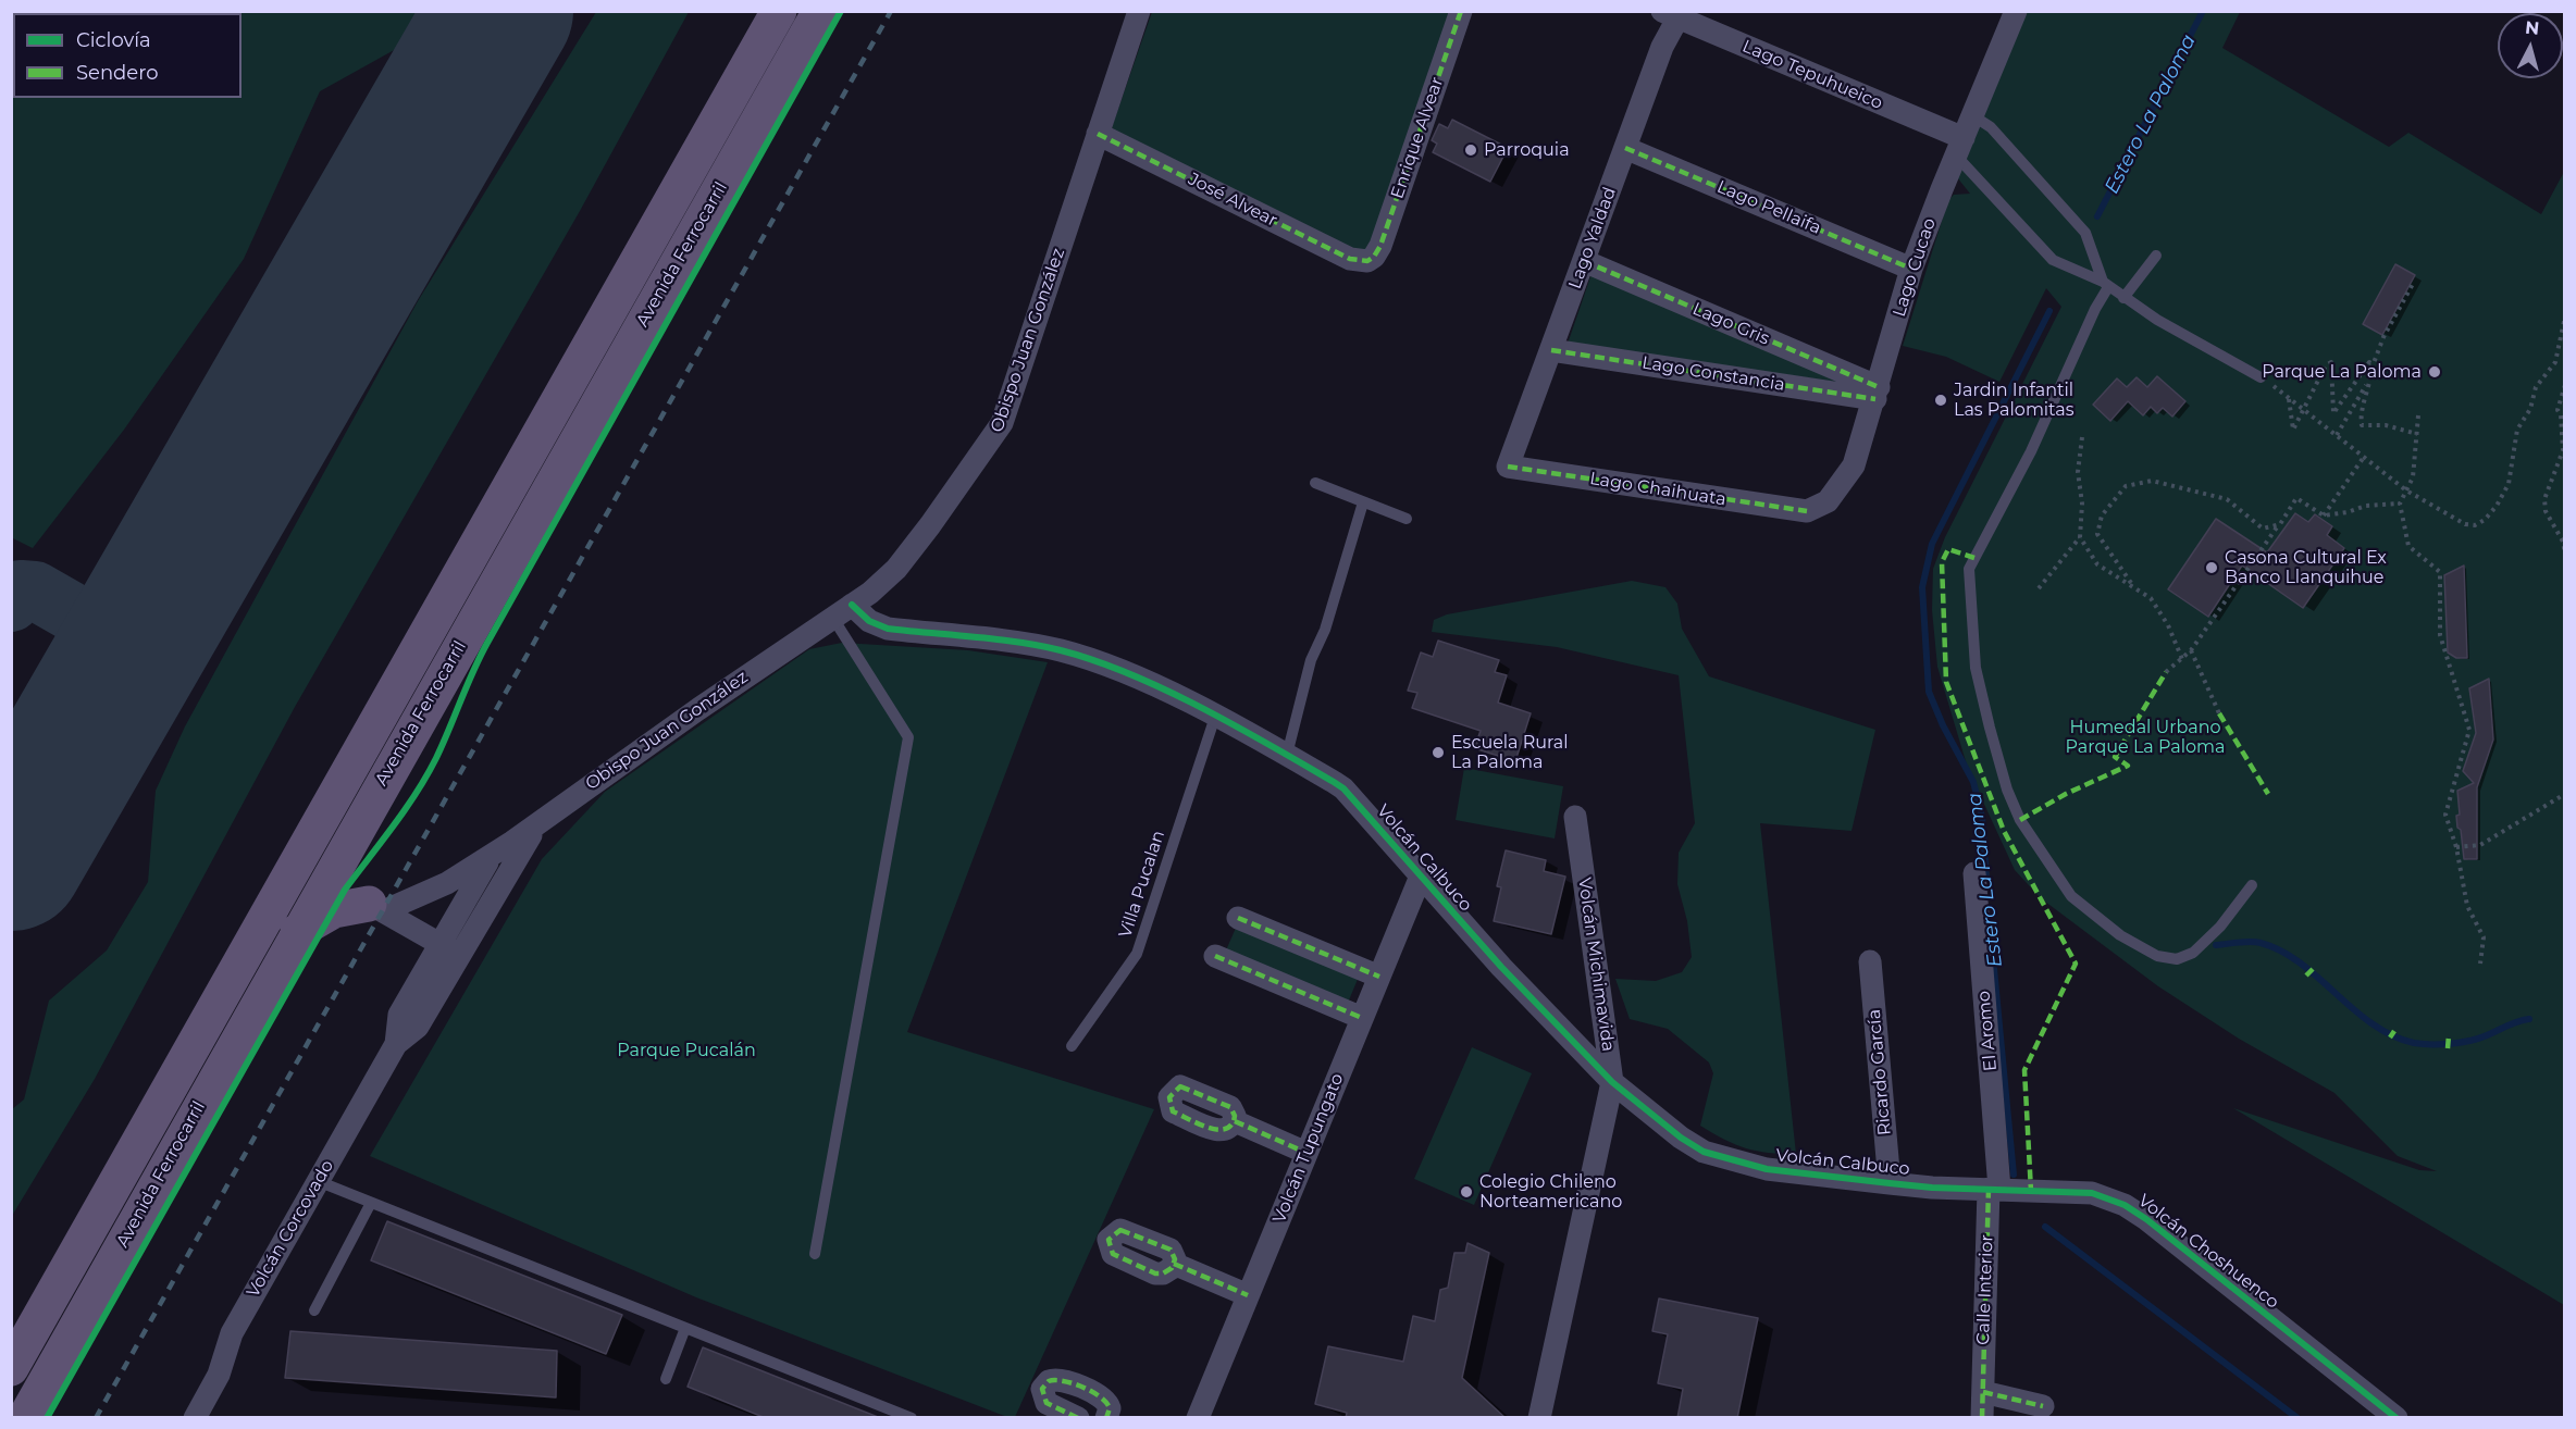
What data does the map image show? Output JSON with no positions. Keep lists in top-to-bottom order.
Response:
{
  "streets": {
    "main road": ["Avenida Ferrocarril"],
    "street": [
      "Lago Tepuhueico",
      "Enrique Alvear",
      "José Alvear",
      "Lago Pellaifa",
      "Lago Yaldad",
      "Lago Cucao",
      "Lago Gris",
      "Obispo Juan González",
      "Lago Constancia",
      "Lago Chaihuata",
      "Volcán Calbuco",
      "Volcán Michimavida",
      "El Aromo",
      "Ricardo García",
      "Volcán Tupungato",
      "Volcán Corcovado",
      "Volcán Choshuenco",
      "Calle Interior"
    ],
    "lane": ["Villa Pucalan"]
  },
  "crossings": [
    ["Lago Tepuhueico", "Lago Yaldad"],
    ["Lago Tepuhueico", "Lago Cucao"],
    ["Enrique Alvear", "José Alvear"],
    ["José Alvear", "Obispo Juan González"],
    ["Lago Pellaifa", "Lago Yaldad"],
    ["Lago Pellaifa", "Lago Cucao"],
    ["Lago Yaldad", "Lago Gris"],
    ["Lago Yaldad", "Lago Constancia"],
    ["Lago Yaldad", "Lago Chaihuata"],
    ["Lago Cucao", "Lago Gris"],
    ["Lago Cucao", "Lago Constancia"],
    ["Lago Cucao", "Lago Chaihuata"],
    ["Lago Gris", "Lago Constancia"],
    ["Obispo Juan González", "Volcán Calbuco"],
    ["Obispo Juan González", "Volcán Corcovado"],
    ["Volcán Calbuco", "Villa Pucalan"],
    ["Volcán Calbuco", "Volcán Michimavida"],
    ["Volcán Calbuco", "Ricardo García"],
    ["Volcán Calbuco", "Volcán Tupungato"],
    ["Volcán Calbuco", "Volcán Choshuenco"],
    ["El Aromo", "Volcán Choshuenco"],
    ["El Aromo", "Calle Interior"],
    ["Volcán Choshuenco", "Calle Interior"]
  ],
  "water": ["Estero La Paloma"],
  "parks": ["Humedal Urbano Parque La Paloma", "Parque Pucalán"],
  "places": [
    "Parroquia",
    "Parque La Paloma",
    "Jardin Infantil Las Palomitas",
    "Casona Cultural Ex Banco Llanquihue",
    "Escuela Rural La Paloma",
    "Colegio Chileno Norteamericano"
  ],
  "legend": ["Ciclovía", "Sendero"],
  "north": "top"
}
